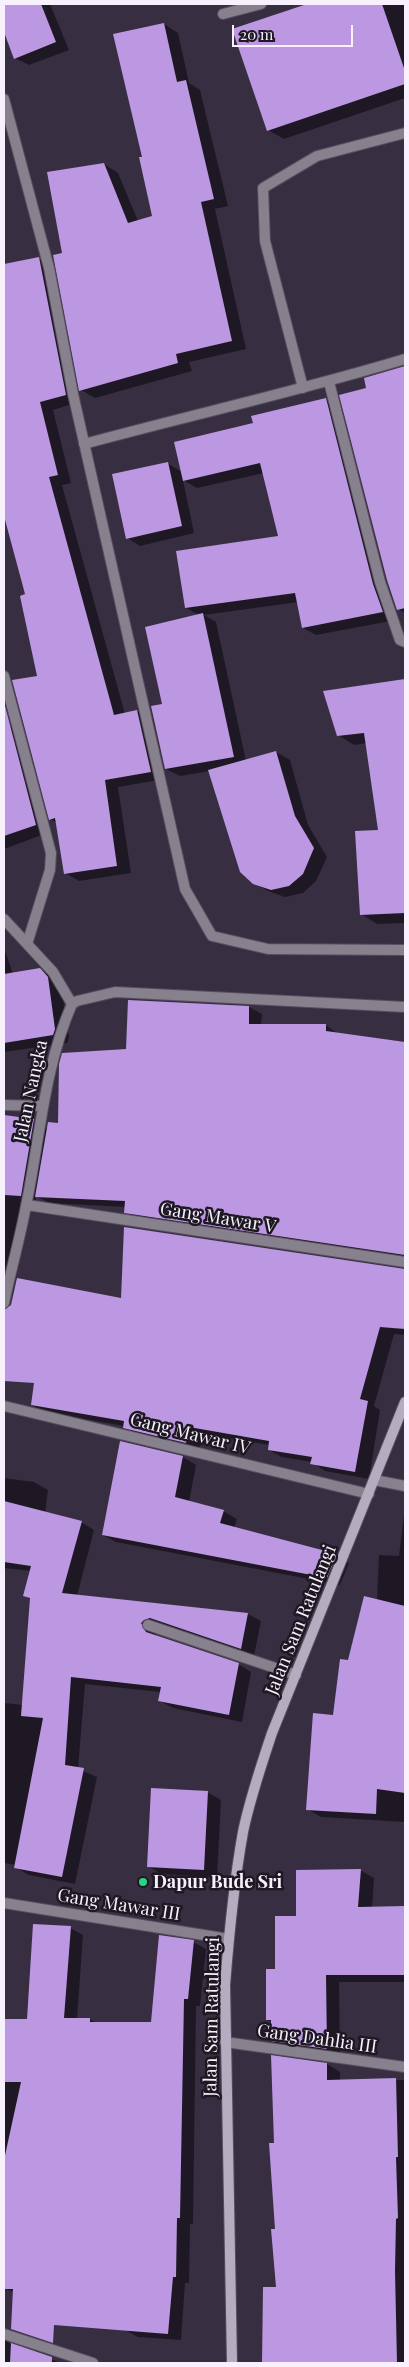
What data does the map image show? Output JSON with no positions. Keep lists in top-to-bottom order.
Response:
{
  "streets": {
    "street": [
      "Jalan Nangka",
      "Gang Mawar V",
      "Gang Mawar IV",
      "Jalan Sam Ratulangi",
      "Gang Mawar III",
      "Gang Dahlia III"
    ]
  },
  "crossings": [
    ["Jalan Nangka", "Gang Mawar V"],
    ["Gang Mawar IV", "Jalan Sam Ratulangi"],
    ["Jalan Sam Ratulangi", "Gang Mawar III"],
    ["Jalan Sam Ratulangi", "Gang Dahlia III"]
  ],
  "places": ["Dapur Bude Sri"],
  "scale_bar": "20 m"
}
